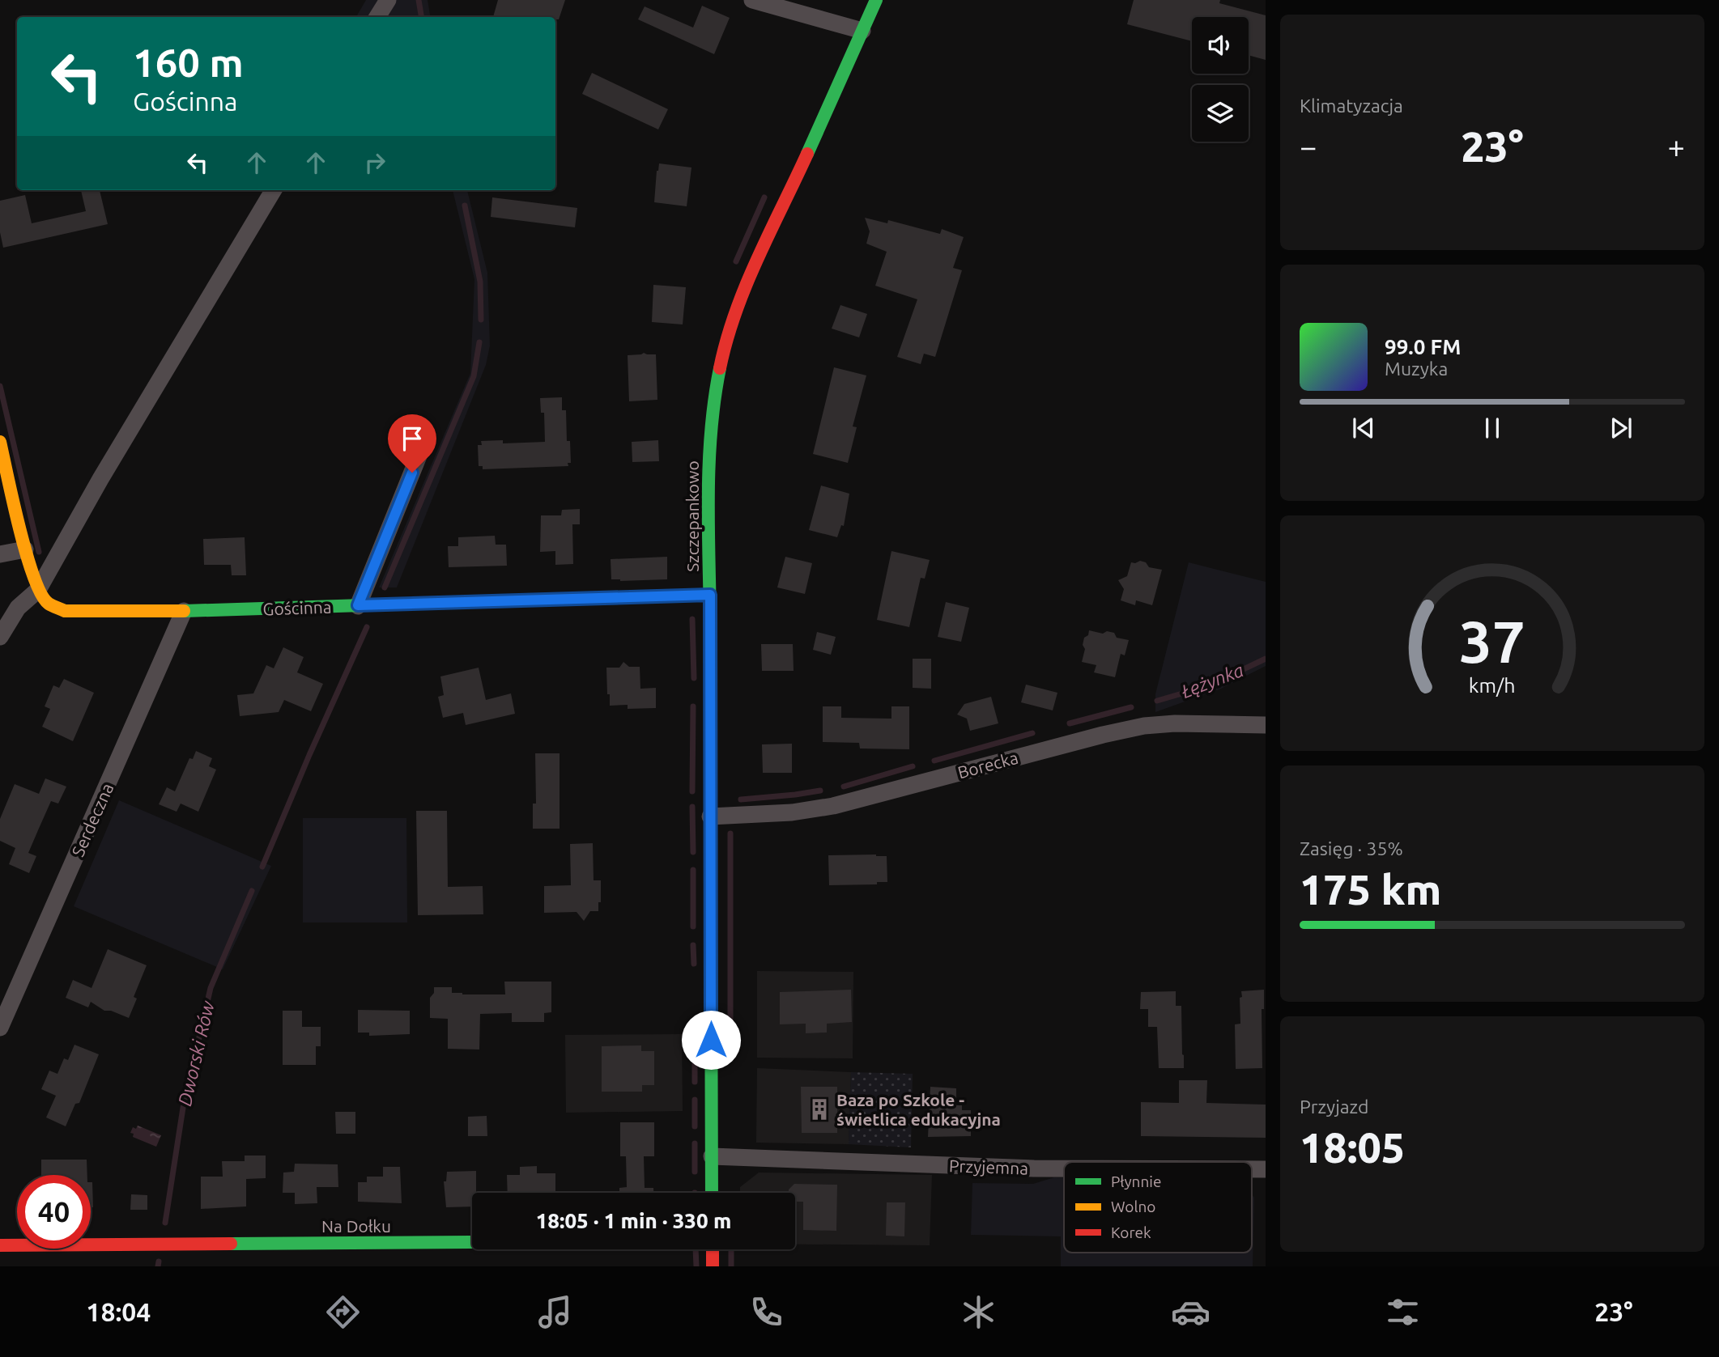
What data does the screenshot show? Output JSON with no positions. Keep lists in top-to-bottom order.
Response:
{
  "streets": {
    "street": [
      "Szczepankowo",
      "Gościnna",
      "Borecka",
      "Serdeczna",
      "Przyjemna",
      "Na Dołku"
    ]
  },
  "crossings": [
    ["Szczepankowo", "Gościnna"],
    ["Szczepankowo", "Borecka"],
    ["Szczepankowo", "Przyjemna"],
    ["Gościnna", "Serdeczna"]
  ],
  "water": ["Łężynka", "Dworski Rów"],
  "places": {
    "building": ["Baza po Szkole - świetlica edukacyjna"]
  },
  "legend": ["Płynnie", "Wolno", "Korek"],
  "page": {
    "tile": [
      "Klimatyzacja",
      ["Zasięg · 35%", "175 km"],
      ["Przyjazd", "18:05"]
    ],
    "turn": ["160 m", "Gościnna"],
    "heat": ["−", "23°", "+"],
    "song": ["99.0 FM", "Muzyka"],
    "limit": "40",
    "trip": "18:05 · 1 min · 330 m",
    "tabs": ["18:04", "23°"],
    "gauge": ["37", "km/h"]
  }
}
